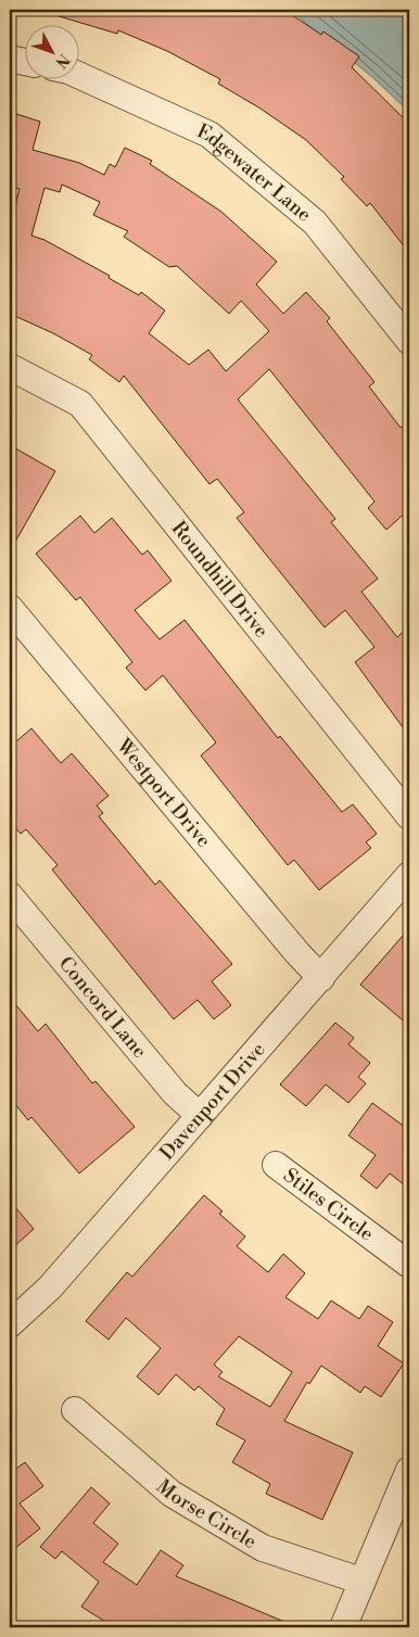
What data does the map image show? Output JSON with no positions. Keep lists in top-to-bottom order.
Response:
{
  "streets": {
    "street": [
      "Edgewater Lane",
      "Roundhill Drive",
      "Westport Drive",
      "Concord Lane",
      "Davenport Drive",
      "Stiles Circle",
      "Morse Circle"
    ]
  },
  "crossings": [
    ["Westport Drive", "Davenport Drive"],
    ["Concord Lane", "Davenport Drive"]
  ],
  "north": "bottom right"
}
